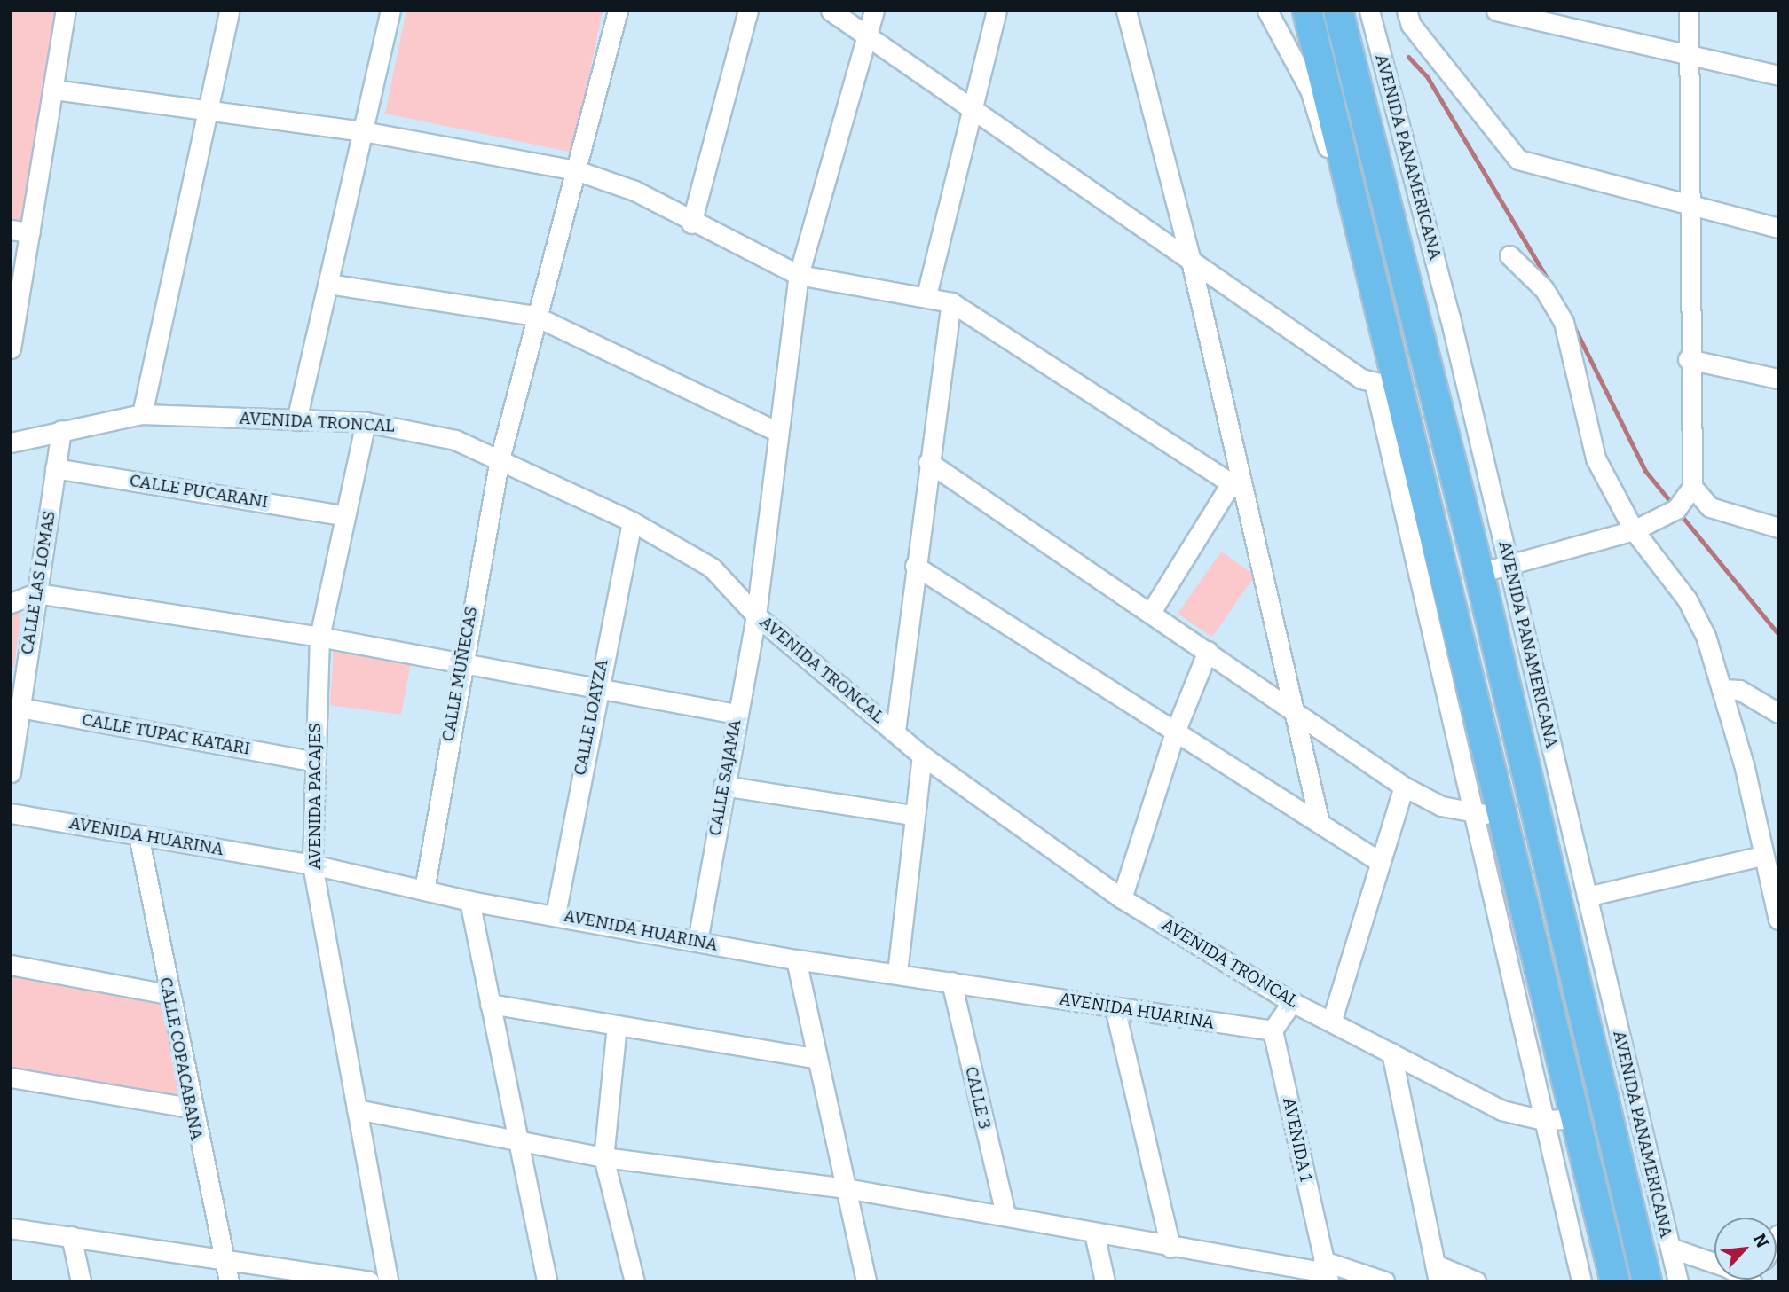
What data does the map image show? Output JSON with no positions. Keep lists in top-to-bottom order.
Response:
{
  "streets": {
    "highway": ["AVENIDA PANAMERICANA"],
    "street": [
      "AVENIDA TRONCAL",
      "CALLE PUCARANI",
      "CALLE LAS LOMAS",
      "CALLE MUÑECAS",
      "CALLE LOAYZA",
      "CALLE TUPAC KATARI",
      "CALLE SAJAMA",
      "AVENIDA PACAJES",
      "AVENIDA HUARINA",
      "CALLE COPACABANA",
      "CALLE 3",
      "AVENIDA 1"
    ]
  },
  "crossings": [
    ["AVENIDA TRONCAL", "CALLE LAS LOMAS"],
    ["AVENIDA TRONCAL", "CALLE MUÑECAS"],
    ["AVENIDA TRONCAL", "CALLE LOAYZA"],
    ["AVENIDA TRONCAL", "CALLE SAJAMA"],
    ["AVENIDA TRONCAL", "AVENIDA PACAJES"],
    ["CALLE PUCARANI", "CALLE LAS LOMAS"],
    ["CALLE PUCARANI", "AVENIDA PACAJES"],
    ["CALLE LAS LOMAS", "CALLE TUPAC KATARI"],
    ["CALLE MUÑECAS", "AVENIDA HUARINA"],
    ["CALLE LOAYZA", "AVENIDA HUARINA"],
    ["CALLE TUPAC KATARI", "AVENIDA PACAJES"],
    ["CALLE SAJAMA", "AVENIDA HUARINA"],
    ["AVENIDA PACAJES", "AVENIDA HUARINA"],
    ["AVENIDA HUARINA", "CALLE COPACABANA"],
    ["AVENIDA HUARINA", "CALLE 3"],
    ["AVENIDA HUARINA", "AVENIDA 1"]
  ],
  "north": "top right"
}
